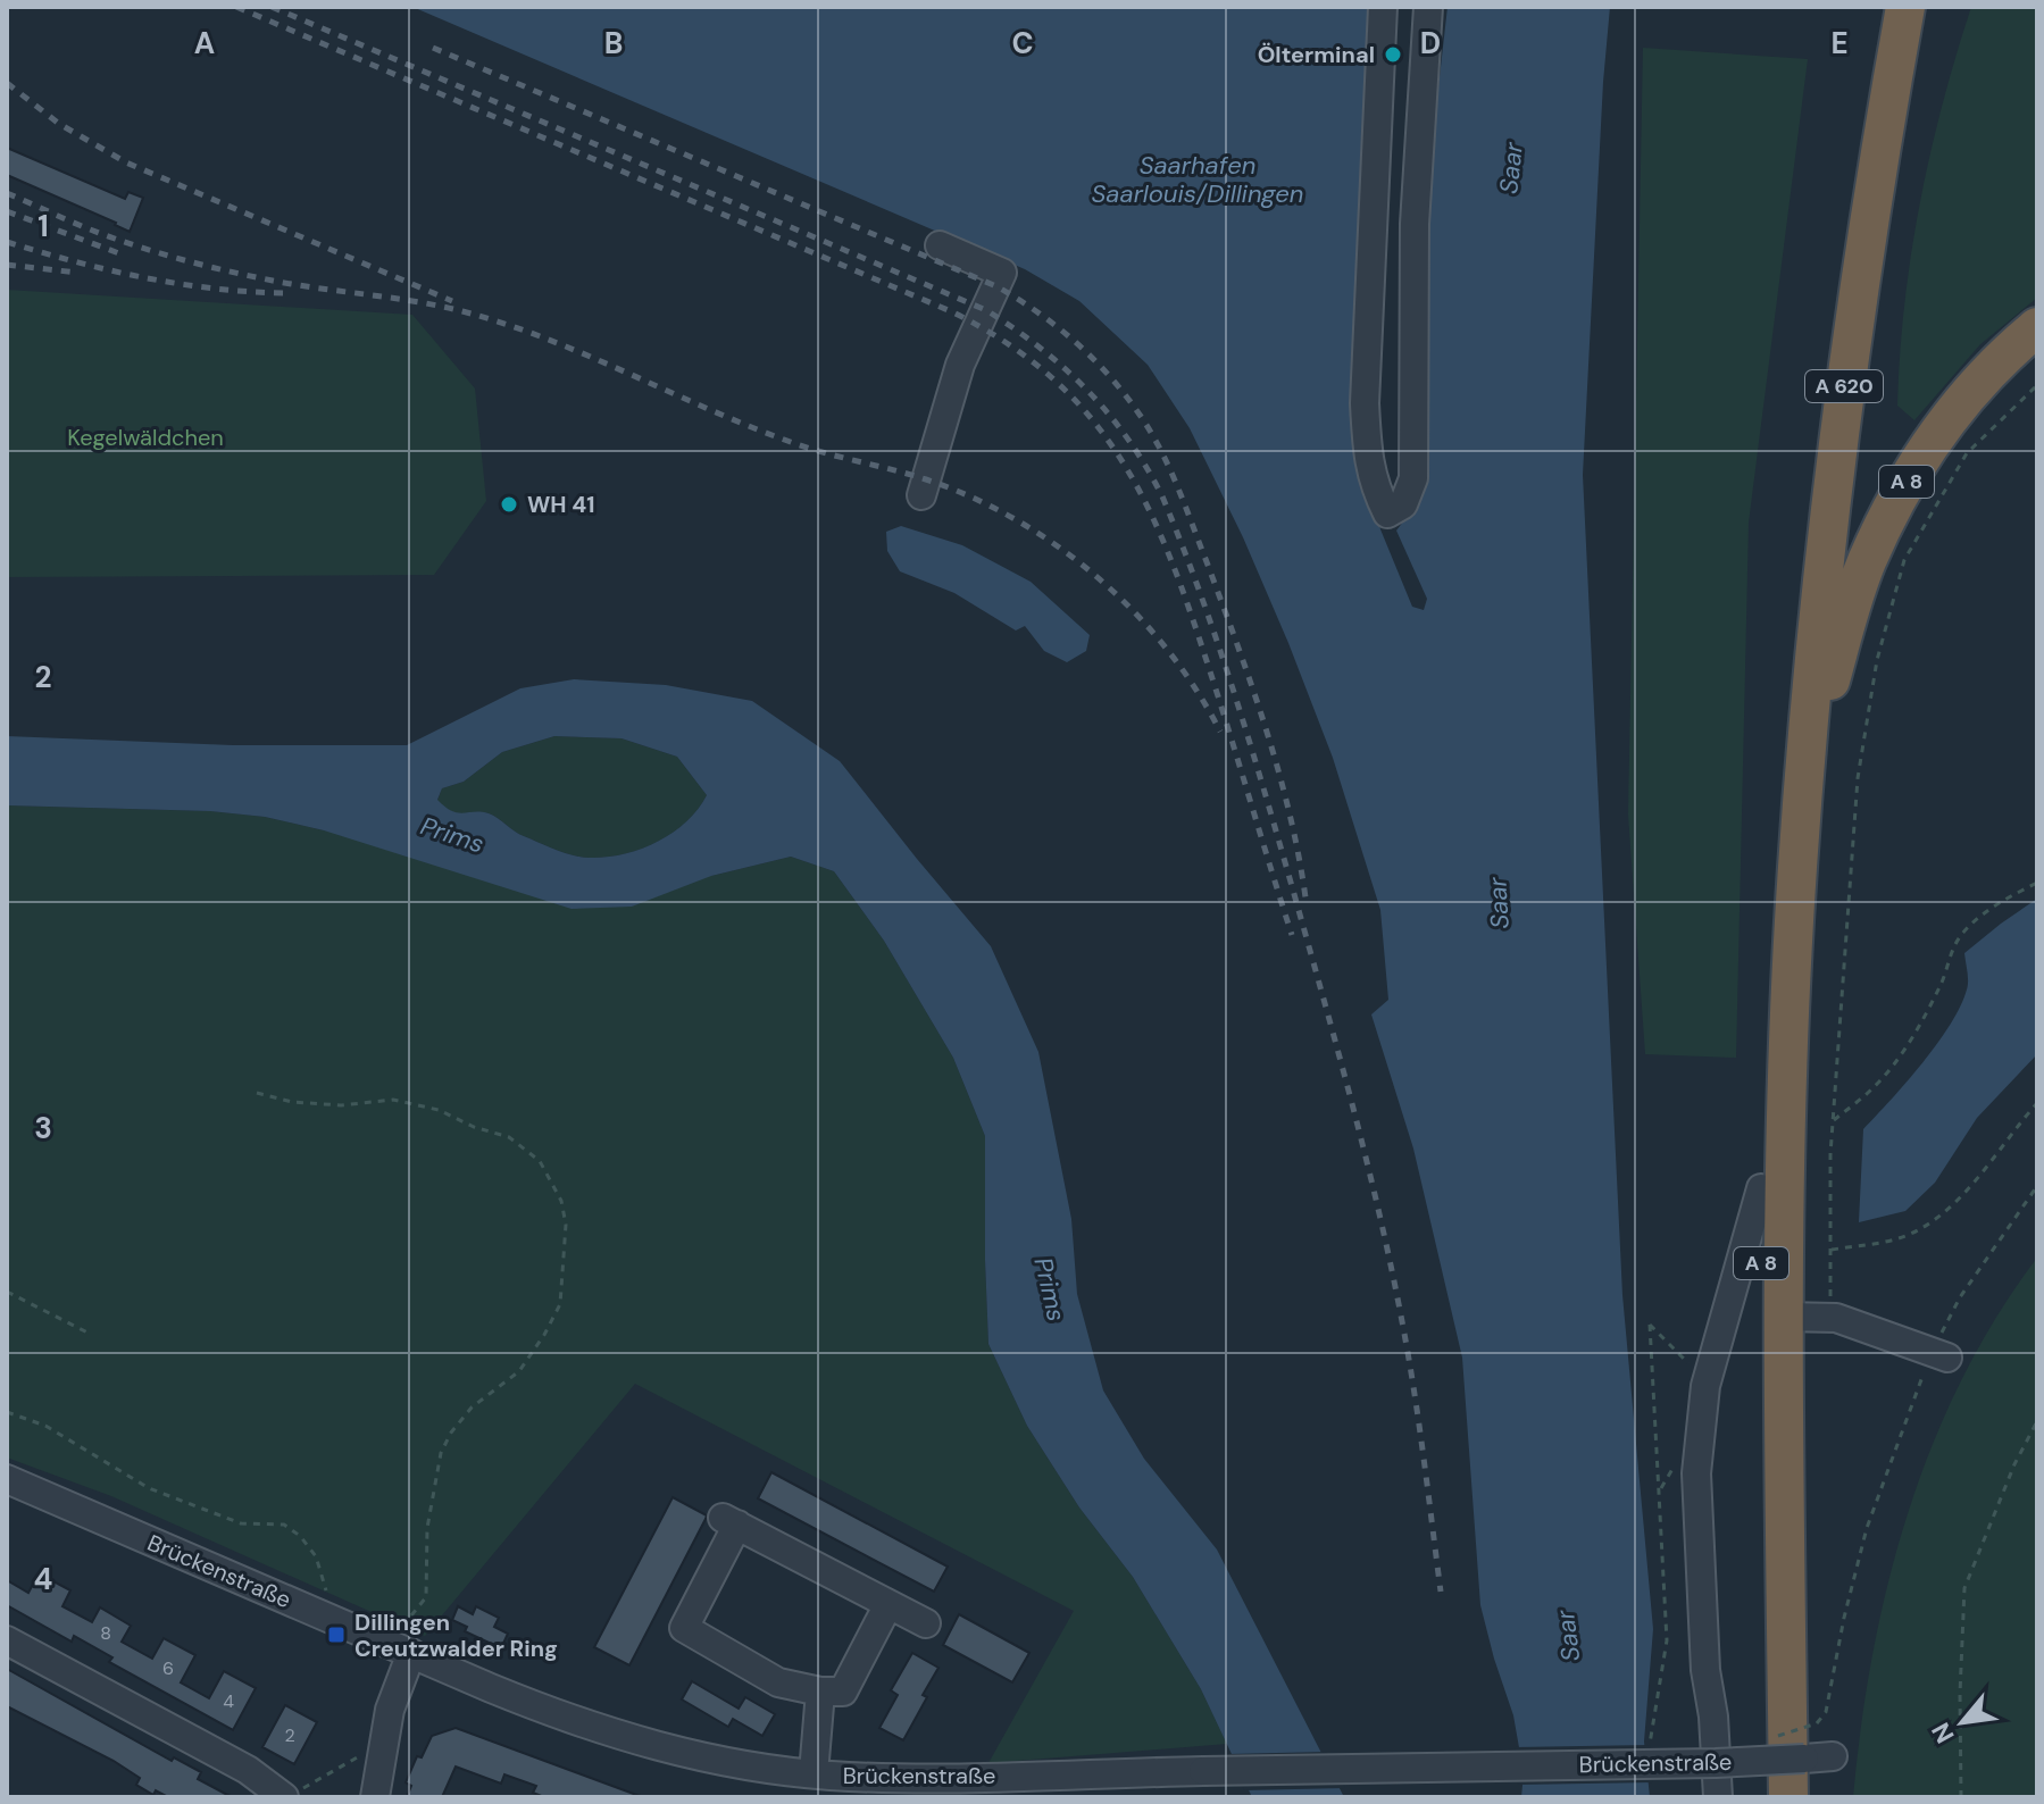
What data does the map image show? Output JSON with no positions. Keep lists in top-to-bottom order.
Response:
{
  "streets": {
    "highway": ["A 620", "A 8"],
    "street": ["Brückenstraße"]
  },
  "crossings": [
    ["A 620", "A 8"]
  ],
  "water": ["Saarhafen Saarlouis/Dillingen", "Saar", "Prims"],
  "parks": ["Kegelwäldchen"],
  "places": {
    "other": ["Ölterminal", "WH 41"],
    "transit": ["Dillingen Creutzwalder Ring"]
  },
  "house_numbers": [
    "8",
    "6",
    "4",
    "2"
  ],
  "north": "bottom left",
  "grid": {
    "columns": [
      "A",
      "B",
      "C",
      "D",
      "E"
    ],
    "rows": [
      "1",
      "2",
      "3",
      "4"
    ]
  }
}
